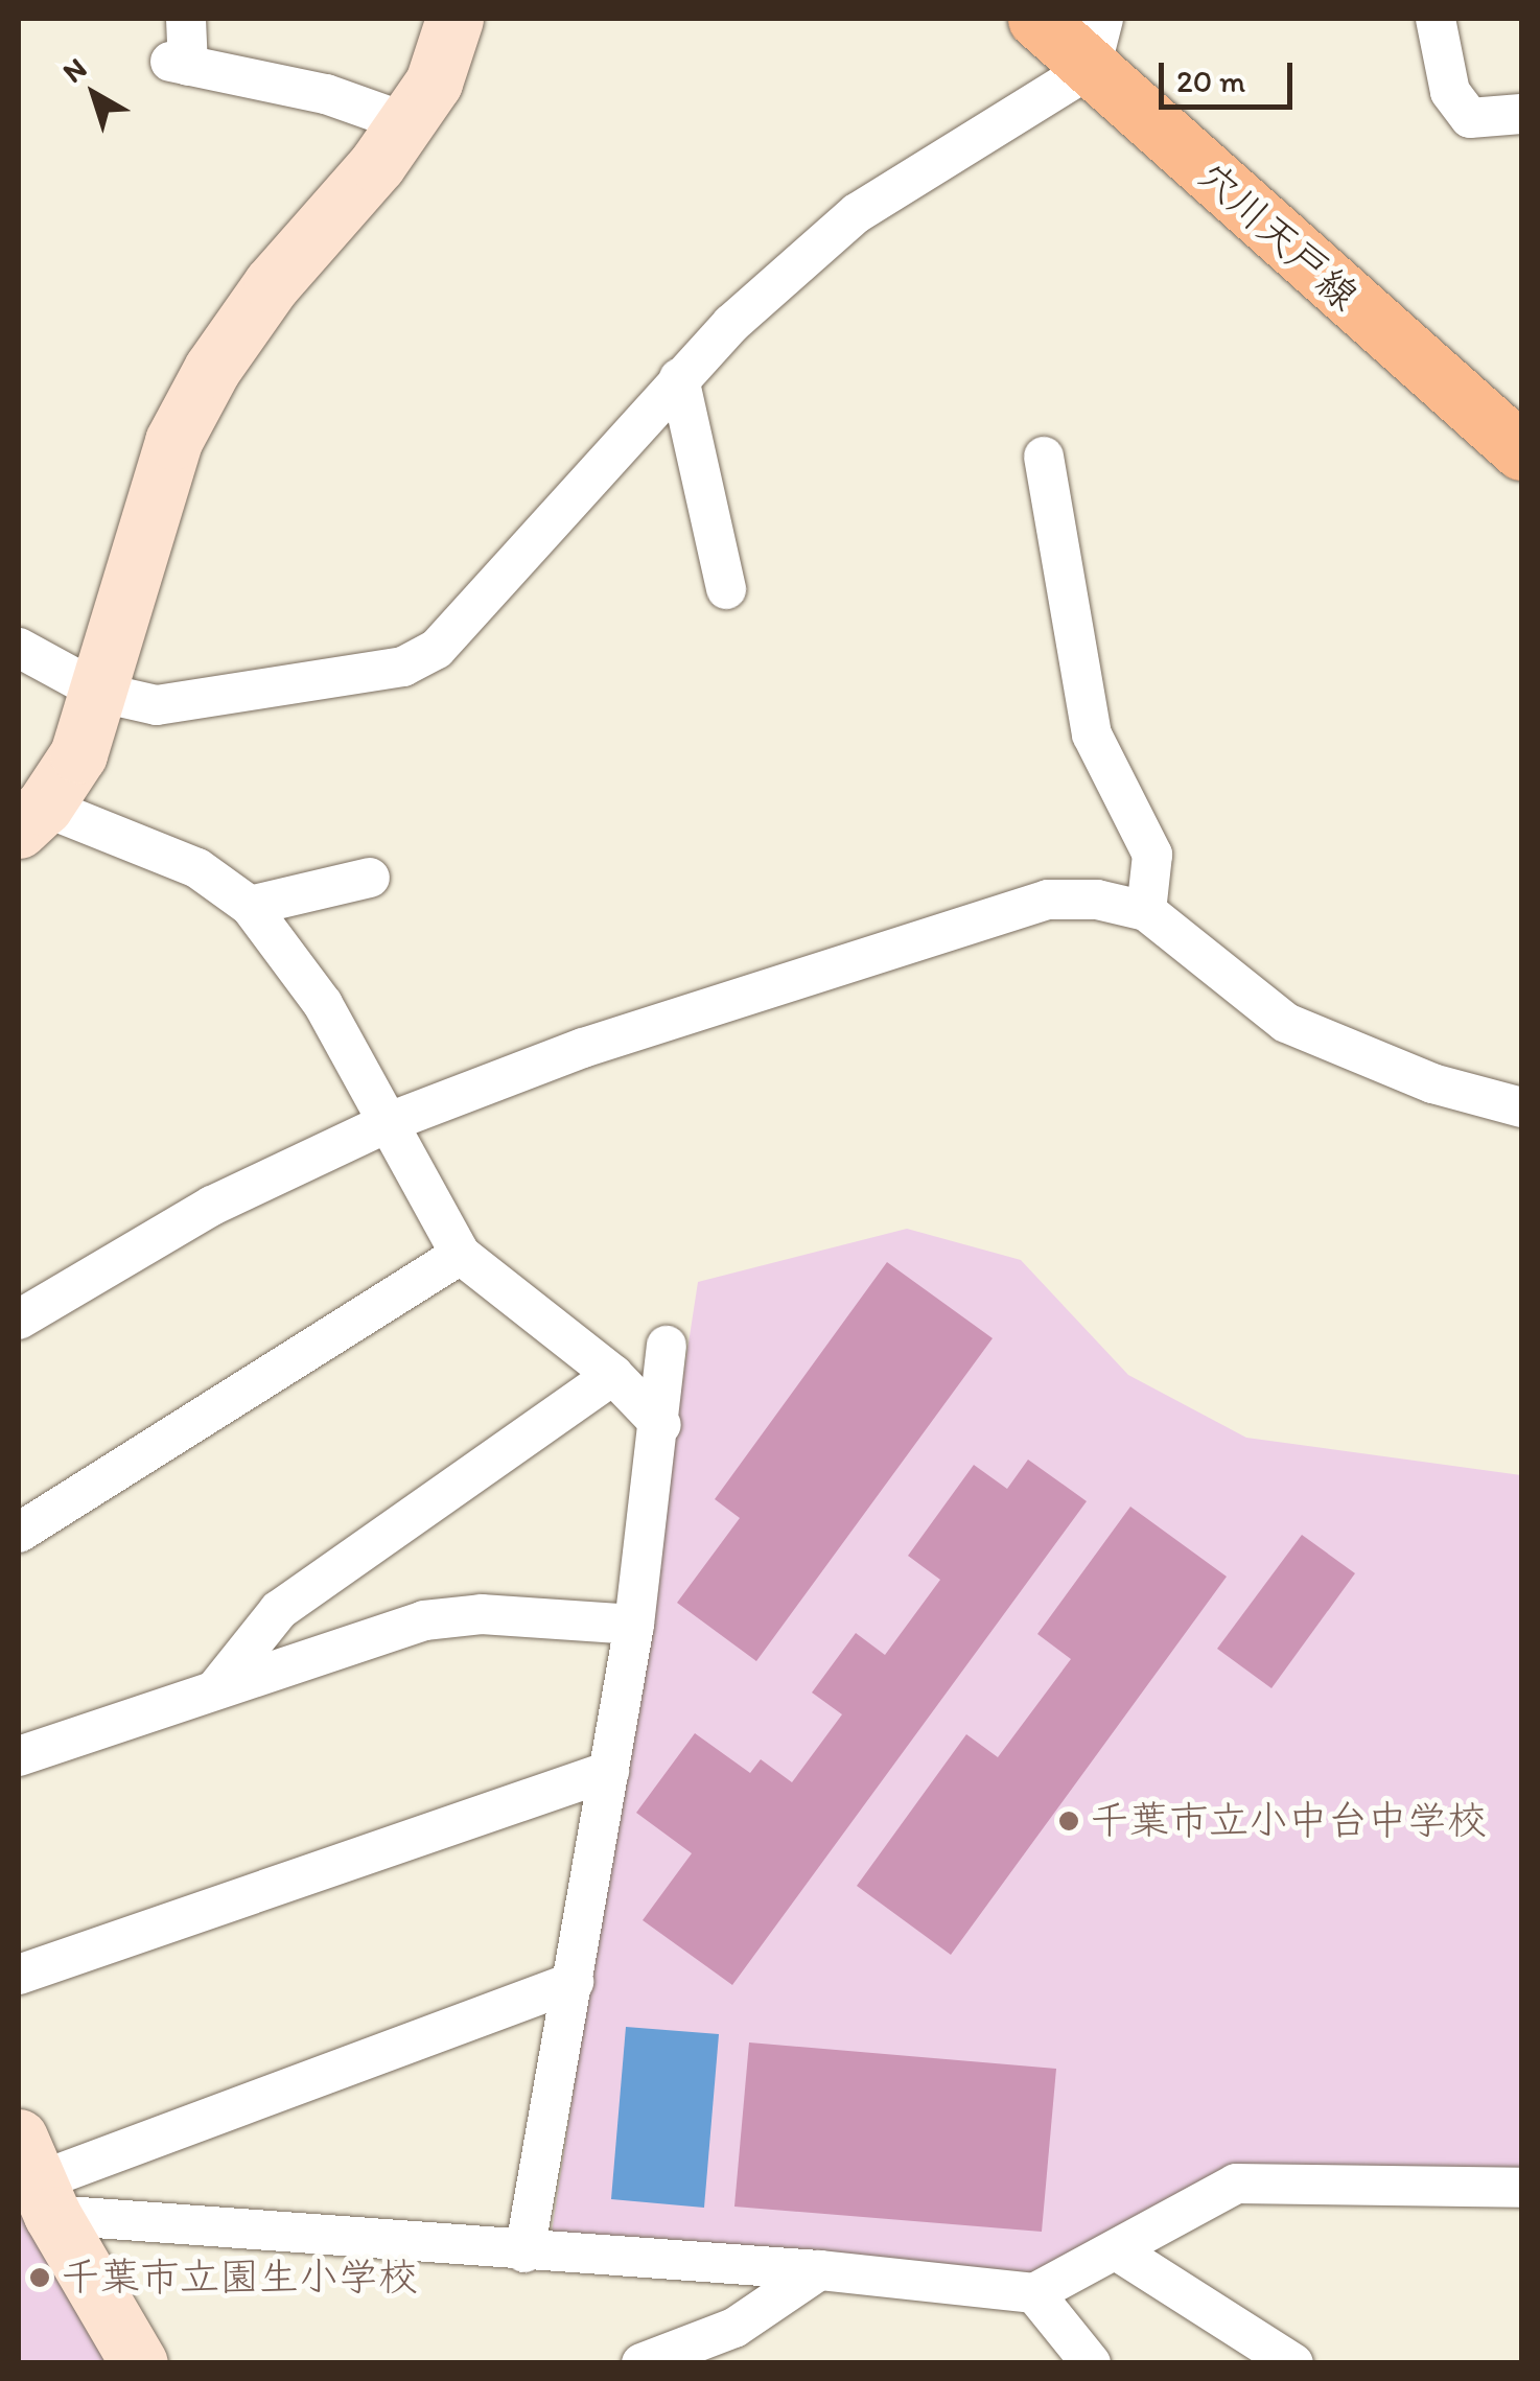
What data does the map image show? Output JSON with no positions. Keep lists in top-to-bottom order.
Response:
{
  "streets": {
    "main road": ["穴川天戸線"]
  },
  "places": ["千葉市立小中台中学校", "千葉市立園生小学校"],
  "scale_bar": "20 m",
  "north": "top left"
}
